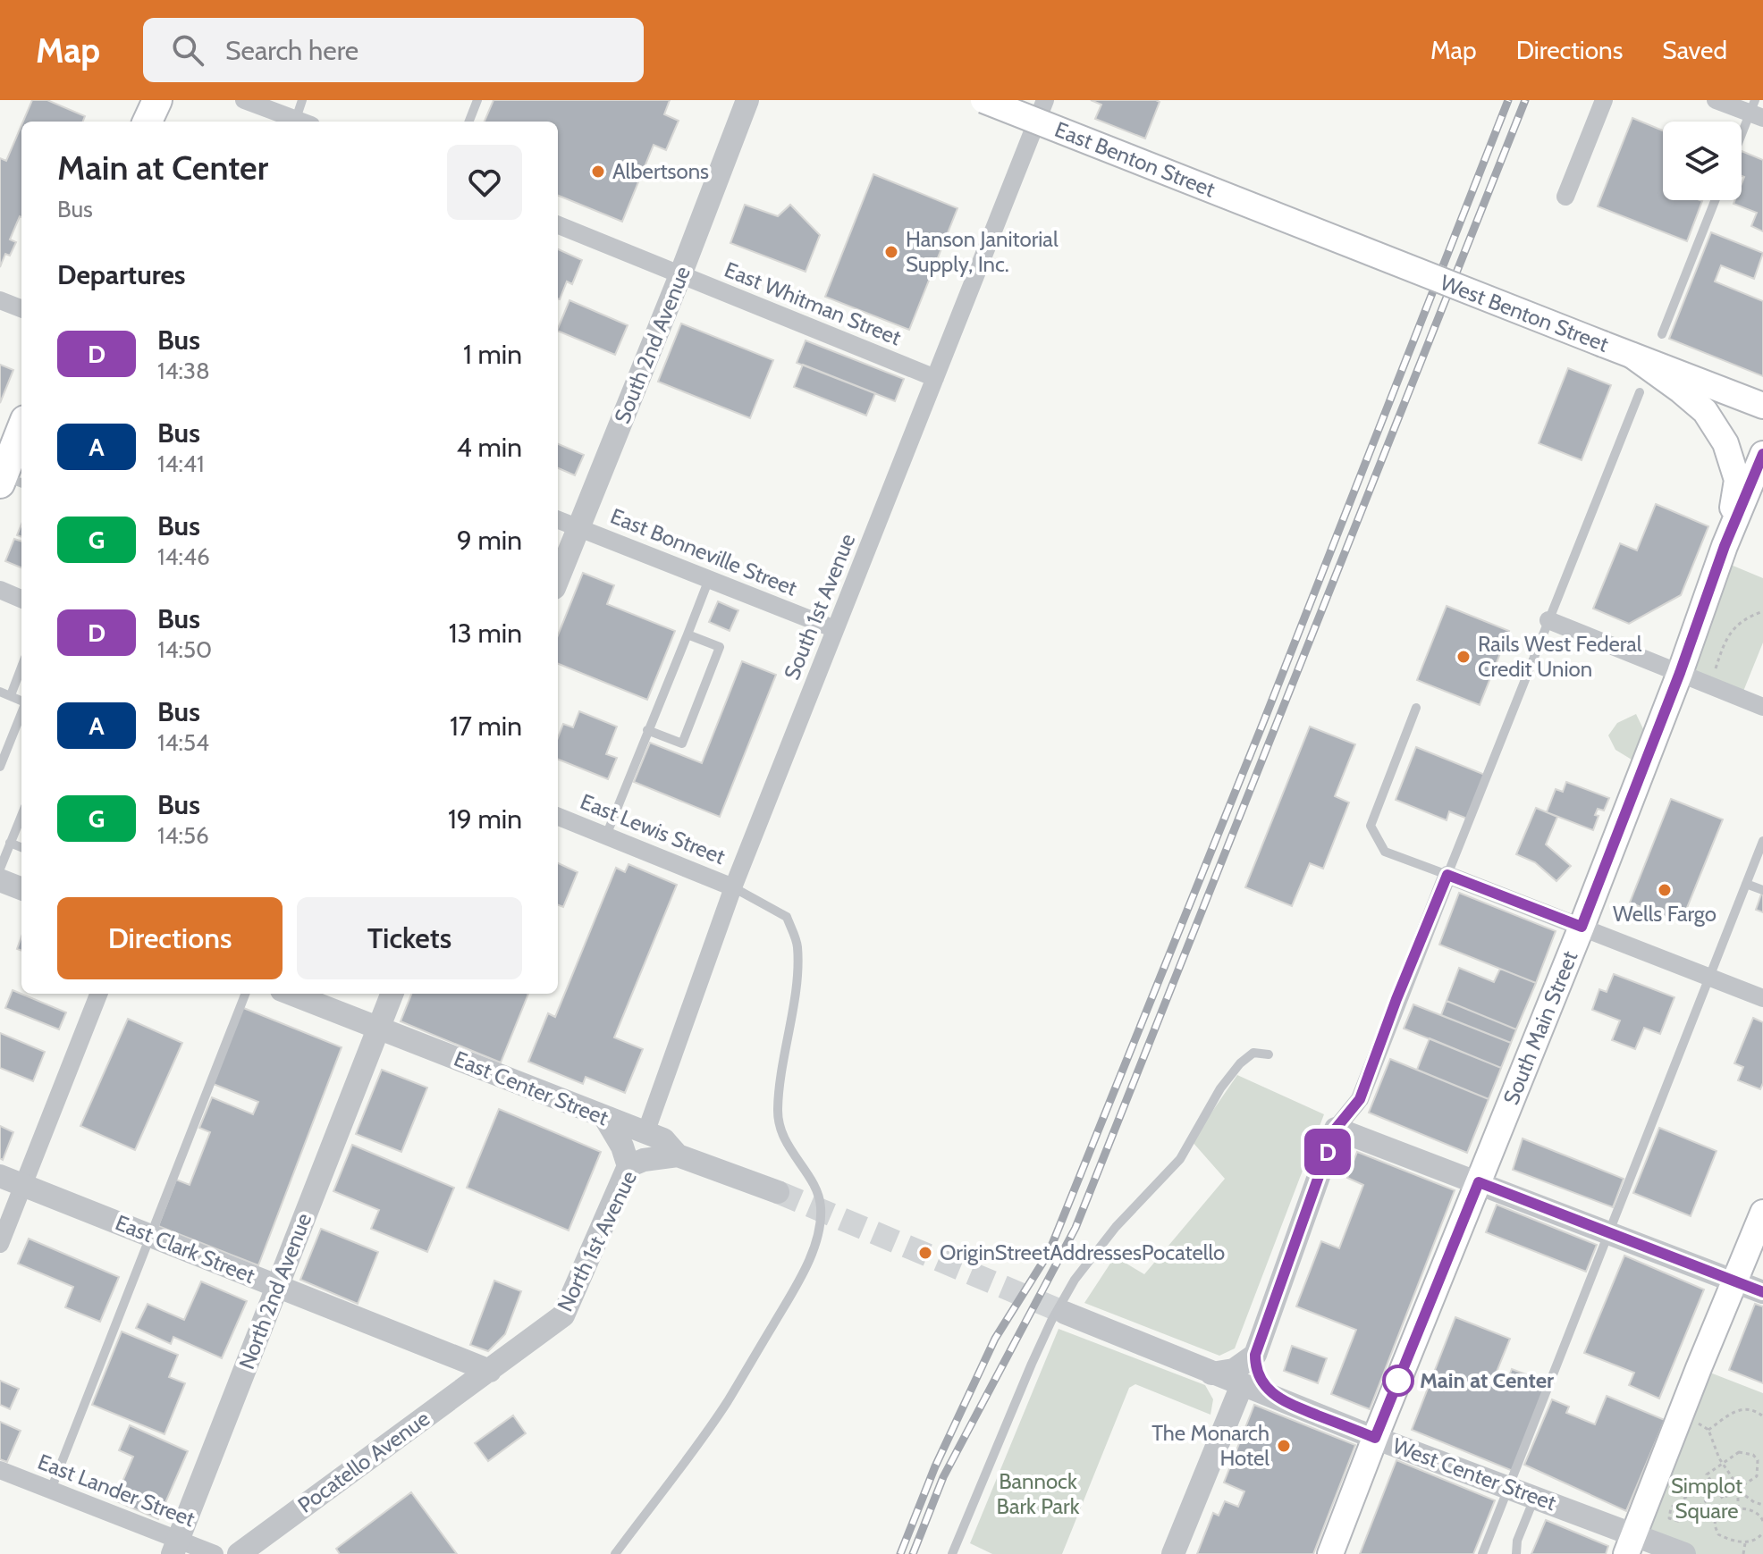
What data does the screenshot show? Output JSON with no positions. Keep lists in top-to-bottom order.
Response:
{
  "streets": {
    "main road": ["East Benton Street", "West Benton Street", "South Main Street"],
    "street": [
      "East Whitman Street",
      "South 2nd Avenue",
      "East Bonneville Street",
      "South 1st Avenue",
      "East Lewis Street",
      "East Center Street",
      "North 1st Avenue",
      "East Clark Street",
      "North 2nd Avenue",
      "Pocatello Avenue",
      "West Center Street",
      "East Lander Street"
    ]
  },
  "crossings": [
    ["East Benton Street", "West Benton Street"],
    ["East Whitman Street", "South 2nd Avenue"],
    ["East Whitman Street", "South 1st Avenue"],
    ["South 2nd Avenue", "East Bonneville Street"],
    ["East Bonneville Street", "South 1st Avenue"],
    ["South 1st Avenue", "East Lewis Street"],
    ["South 1st Avenue", "East Center Street"],
    ["South Main Street", "West Center Street"],
    ["East Center Street", "North 1st Avenue"],
    ["East Center Street", "North 2nd Avenue"],
    ["North 1st Avenue", "East Clark Street"],
    ["North 1st Avenue", "Pocatello Avenue"],
    ["East Clark Street", "North 2nd Avenue"],
    ["East Clark Street", "Pocatello Avenue"],
    ["North 2nd Avenue", "East Lander Street"]
  ],
  "parks": ["Bannock Bark Park", "Simplot Square"],
  "places": [
    "Albertsons",
    "Hanson Janitorial Supply, Inc.",
    "Rails West Federal Credit Union",
    "Wells Fargo",
    "OriginStreetAddressesPocatello",
    "Main at Center",
    "The Monarch Hotel"
  ],
  "lines": ["bus line D"],
  "page": {
    "header": "Map",
    "search": "Search here",
    "nav": ["Map", "Directions", "Saved"],
    "on_map": "D",
    "heading": [
      ["Main at Center", "Bus"],
      "Departures"
    ],
    "list": [
      {
        "mark": "D",
        "name": "Bus",
        "note": "14:38",
        "value": "1 min"
      },
      {
        "mark": "A",
        "name": "Bus",
        "note": "14:41",
        "value": "4 min"
      },
      {
        "mark": "G",
        "name": "Bus",
        "note": "14:46",
        "value": "9 min"
      },
      {
        "mark": "D",
        "name": "Bus",
        "note": "14:50",
        "value": "13 min"
      },
      {
        "mark": "A",
        "name": "Bus",
        "note": "14:54",
        "value": "17 min"
      },
      {
        "mark": "G",
        "name": "Bus",
        "note": "14:56",
        "value": "19 min"
      }
    ],
    "buttons": ["Directions", "Tickets"]
  }
}
